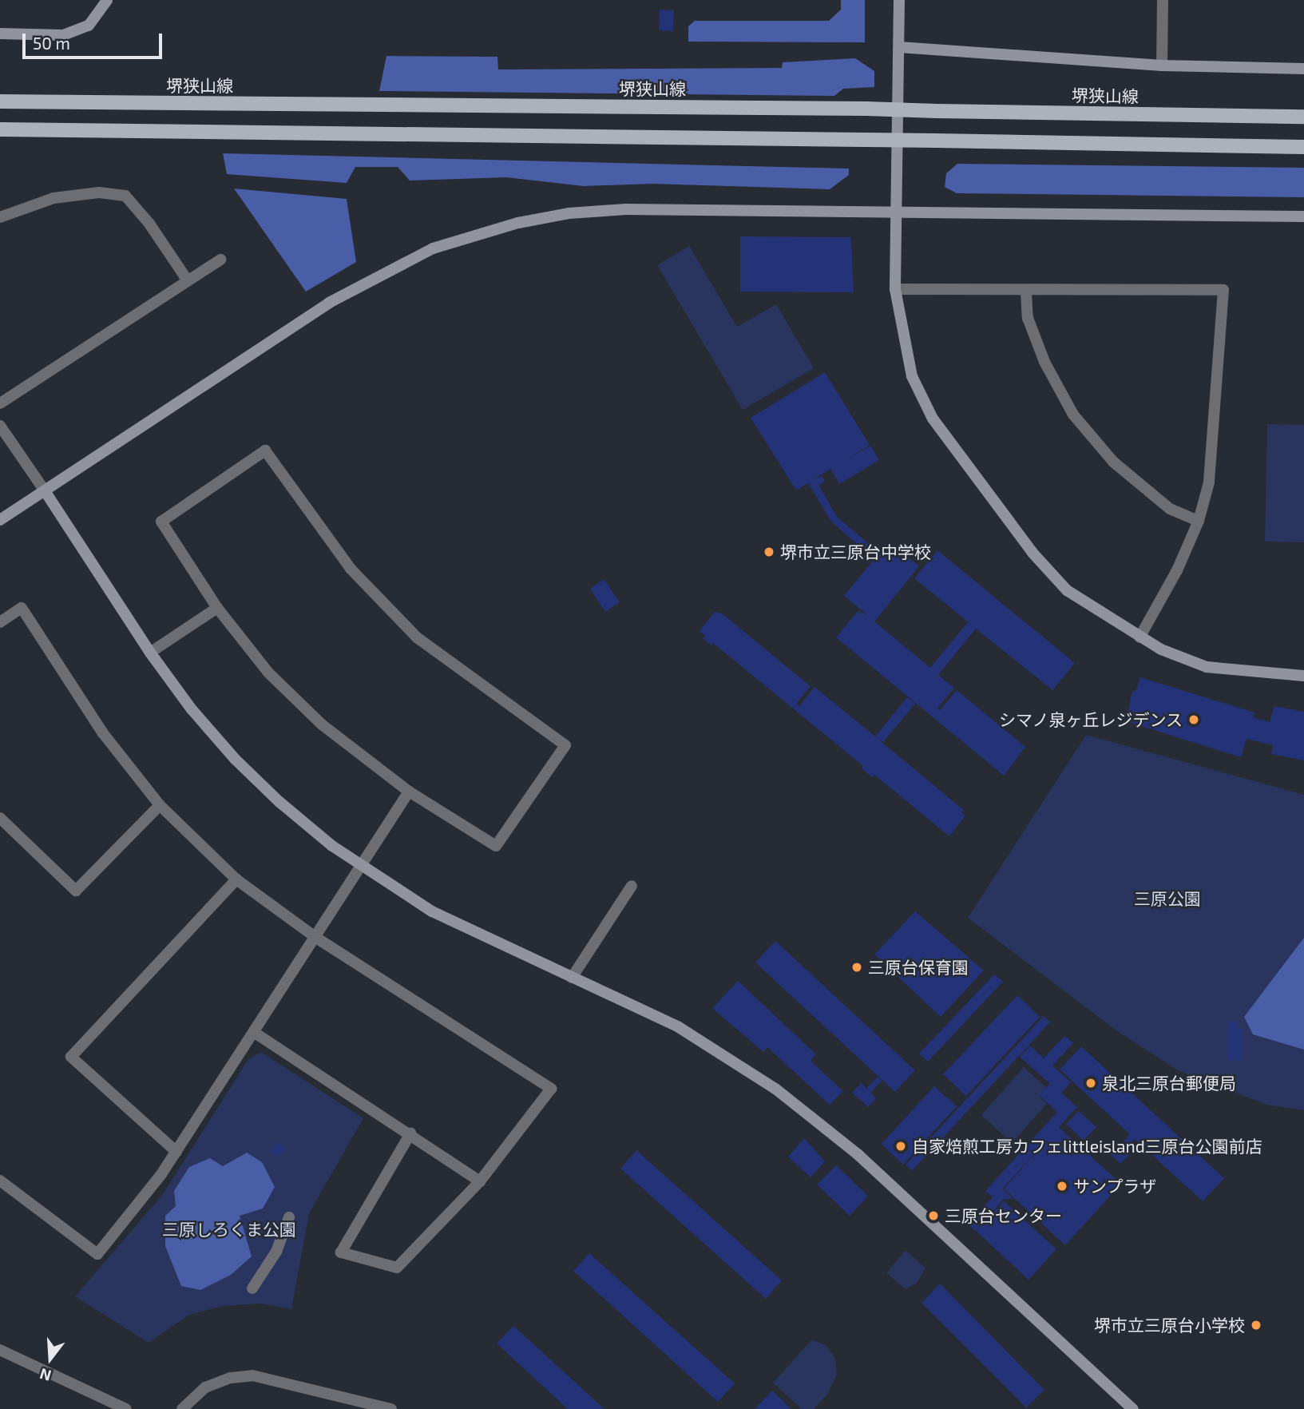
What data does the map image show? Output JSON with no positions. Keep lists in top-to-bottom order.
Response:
{
  "streets": {
    "main road": ["堺狭山線"]
  },
  "parks": ["三原公園", "三原しろくま公園"],
  "places": [
    "堺市立三原台中学校",
    "シマノ泉ヶ丘レジデンス",
    "三原台保育園",
    "泉北三原台郵便局",
    "自家焙煎工房カフェlittleisland三原台公園前店",
    "サンプラザ",
    "三原台センター",
    "堺市立三原台小学校"
  ],
  "scale_bar": "50 m",
  "north": "bottom"
}
